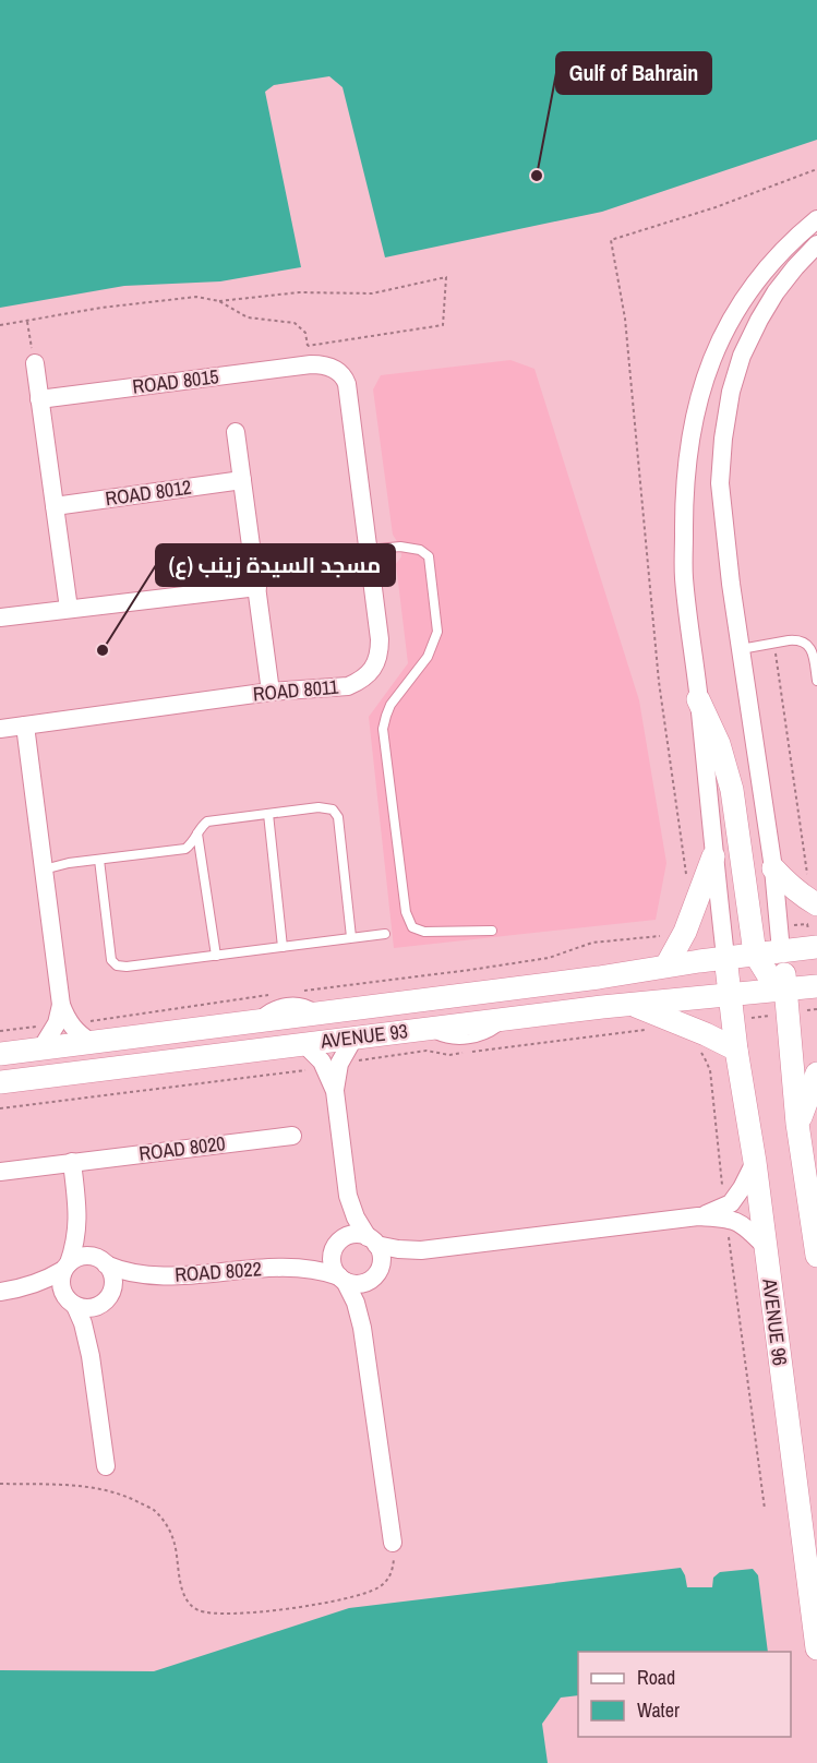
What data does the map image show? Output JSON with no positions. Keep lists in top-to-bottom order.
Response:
{
  "streets": {
    "street": [
      "ROAD 8015",
      "ROAD 8012",
      "ROAD 8011",
      "AVENUE 93",
      "ROAD 8020",
      "ROAD 8022",
      "AVENUE 96"
    ]
  },
  "crossings": [
    ["ROAD 8015", "ROAD 8011"],
    ["AVENUE 93", "AVENUE 96"]
  ],
  "places": ["Gulf of Bahrain", "مسجد السيدة زينب (ع)"],
  "legend": ["Road", "Water"]
}
